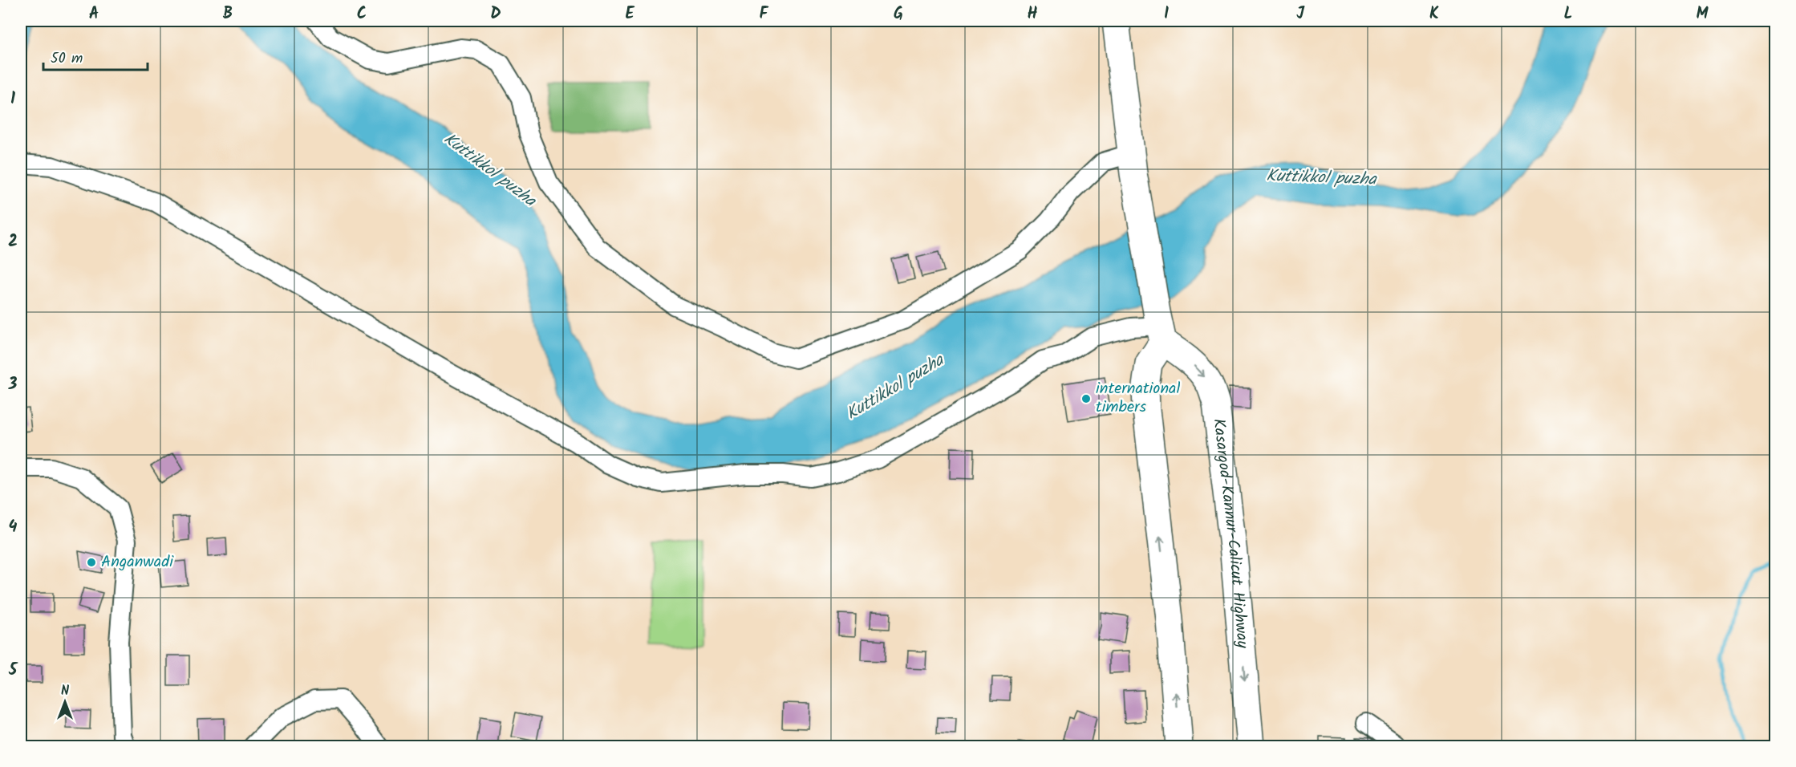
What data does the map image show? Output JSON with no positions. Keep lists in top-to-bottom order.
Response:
{
  "streets": {
    "highway": ["Kasargod-Kannur-Calicut Highway"]
  },
  "water": ["Kuttikkol puzha"],
  "places": ["international timbers", "Anganwadi"],
  "scale_bar": "50 m",
  "north": "top",
  "grid": {
    "columns": [
      "A",
      "B",
      "C",
      "D",
      "E",
      "F",
      "G",
      "H",
      "I",
      "J",
      "K",
      "L",
      "M"
    ],
    "rows": [
      "1",
      "2",
      "3",
      "4",
      "5"
    ]
  }
}
